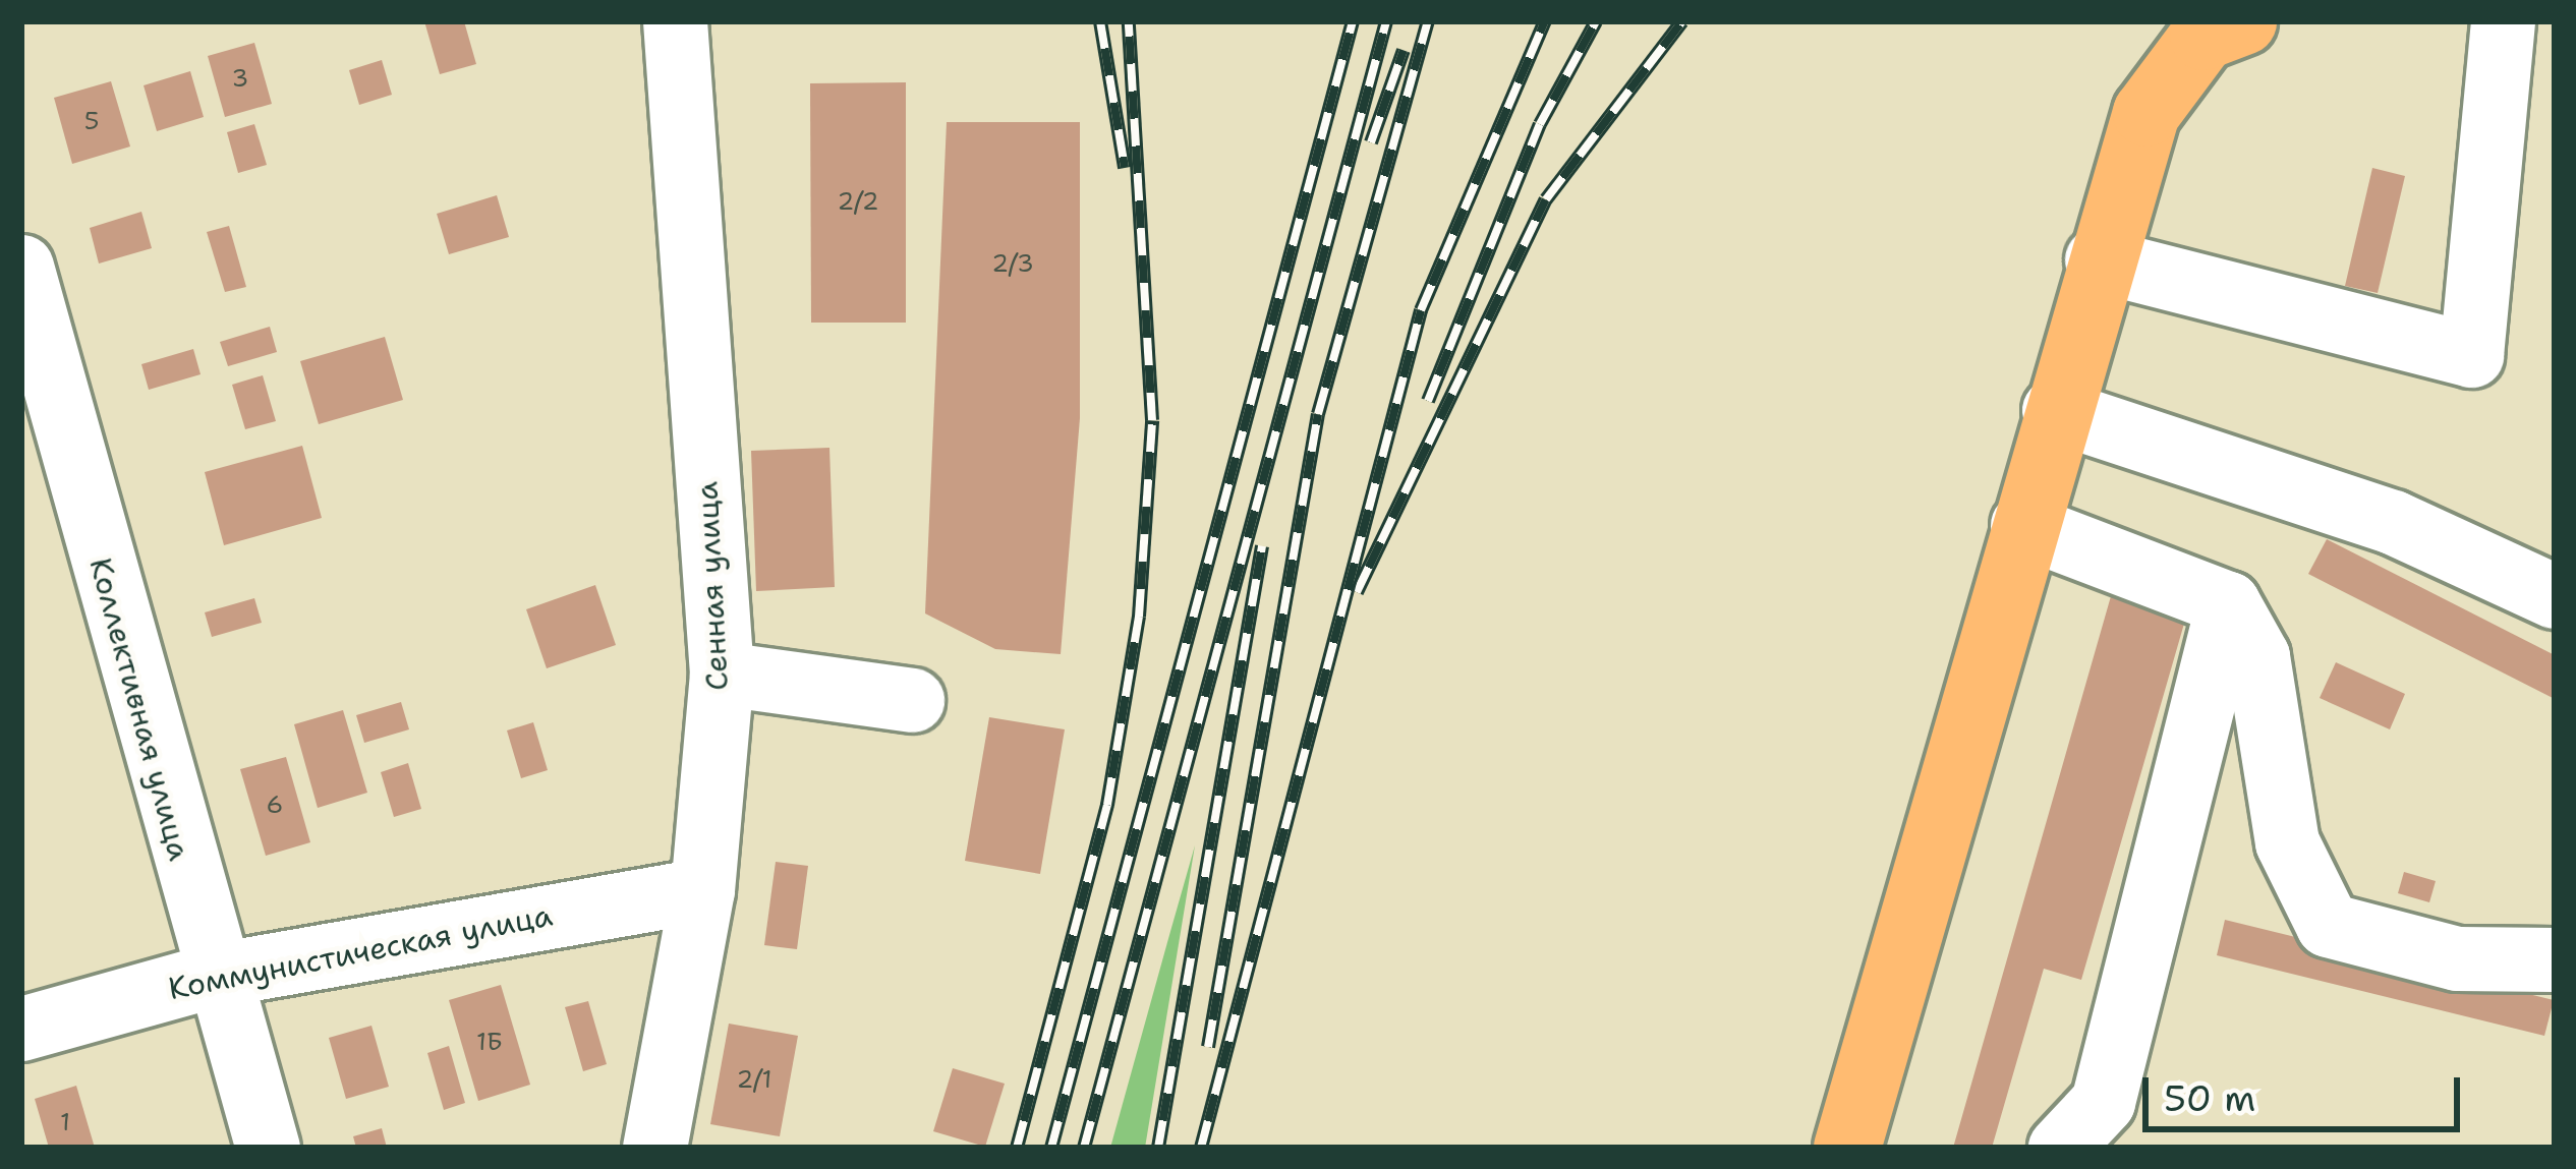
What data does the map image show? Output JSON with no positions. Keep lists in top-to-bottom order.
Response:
{
  "streets": {
    "street": ["Сенная улица", "Коллективная улица", "Коммунистическая улица"]
  },
  "crossings": [
    ["Сенная улица", "Коммунистическая улица"],
    ["Коллективная улица", "Коммунистическая улица"]
  ],
  "house_numbers": [
    "3",
    "5",
    "2/2",
    "2/3",
    "6",
    "1Б",
    "2/1",
    "1"
  ],
  "scale_bar": "50 m"
}
